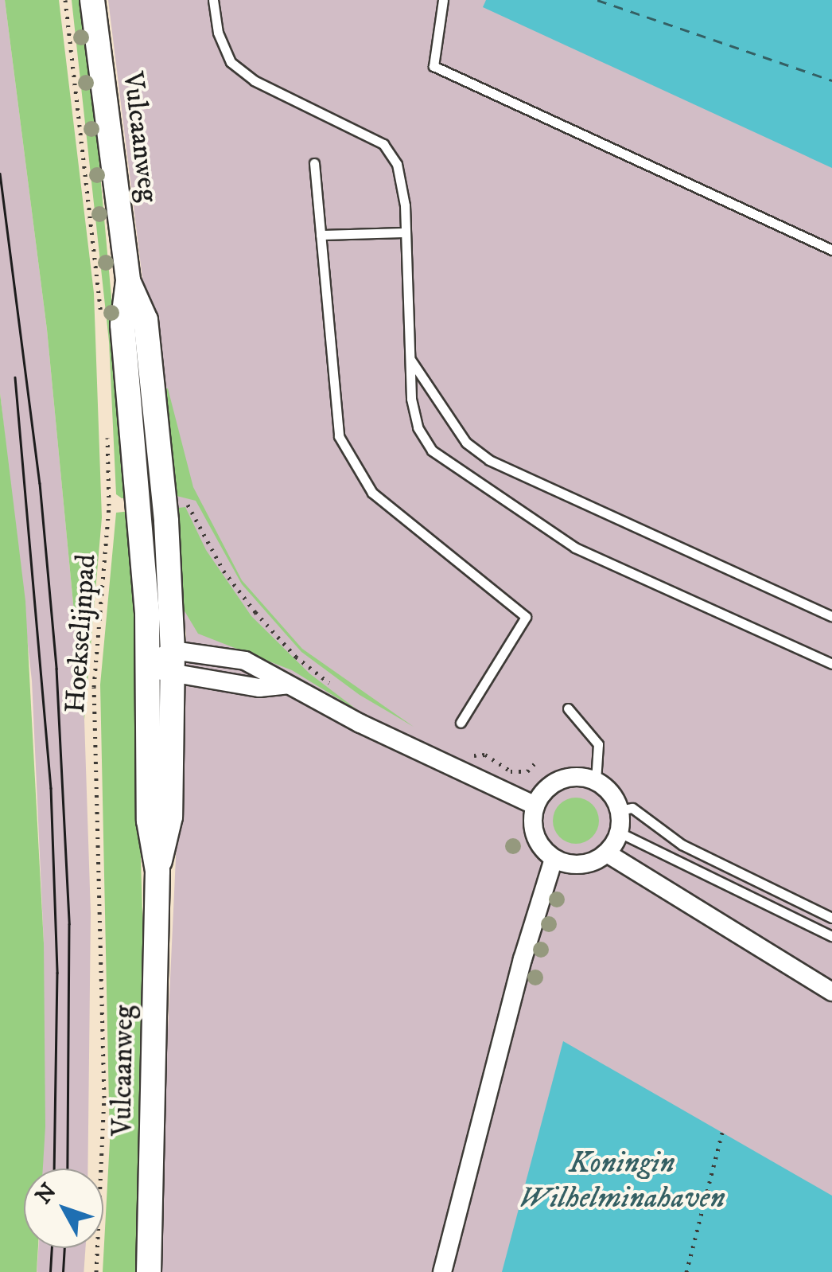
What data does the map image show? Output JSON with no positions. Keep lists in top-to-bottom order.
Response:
{
  "streets": {
    "main road": ["Vulcaanweg"],
    "path": ["Hoekselijnpad"]
  },
  "water": ["Koningin Wilhelminahaven"],
  "north": "top left"
}
